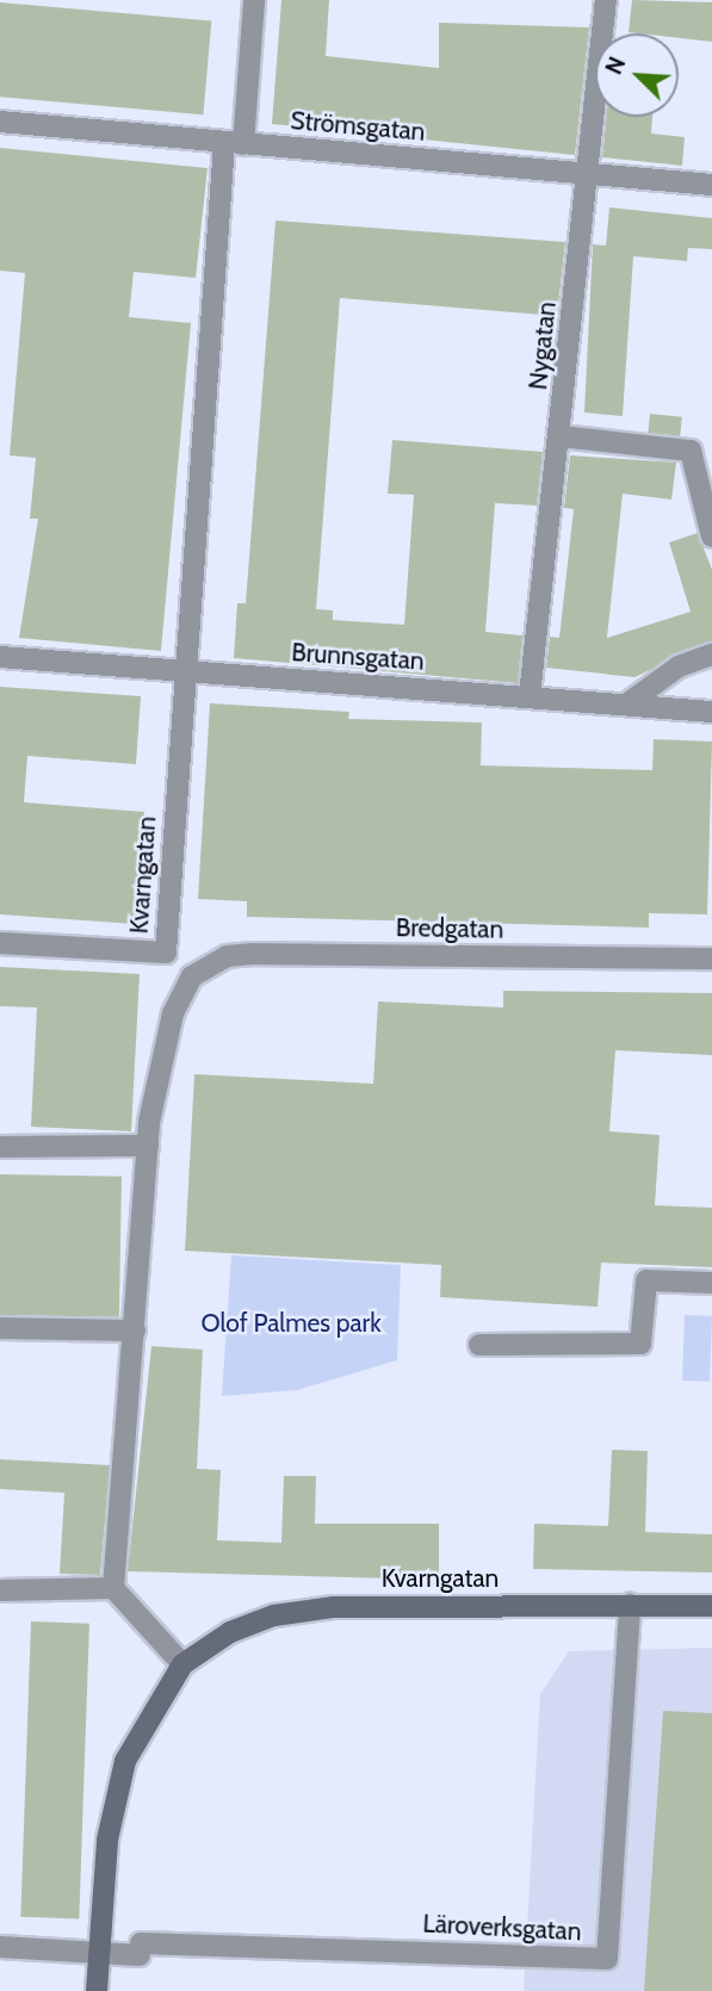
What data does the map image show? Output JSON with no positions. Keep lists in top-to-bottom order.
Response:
{
  "streets": {
    "street": [
      "Strömsgatan",
      "Nygatan",
      "Brunnsgatan",
      "Kvarngatan",
      "Bredgatan",
      "Läroverksgatan"
    ]
  },
  "crossings": [
    ["Strömsgatan", "Nygatan"],
    ["Strömsgatan", "Kvarngatan"],
    ["Nygatan", "Brunnsgatan"],
    ["Brunnsgatan", "Kvarngatan"],
    ["Kvarngatan", "Bredgatan"],
    ["Kvarngatan", "Läroverksgatan"]
  ],
  "parks": ["Olof Palmes park"],
  "north": "top left"
}
